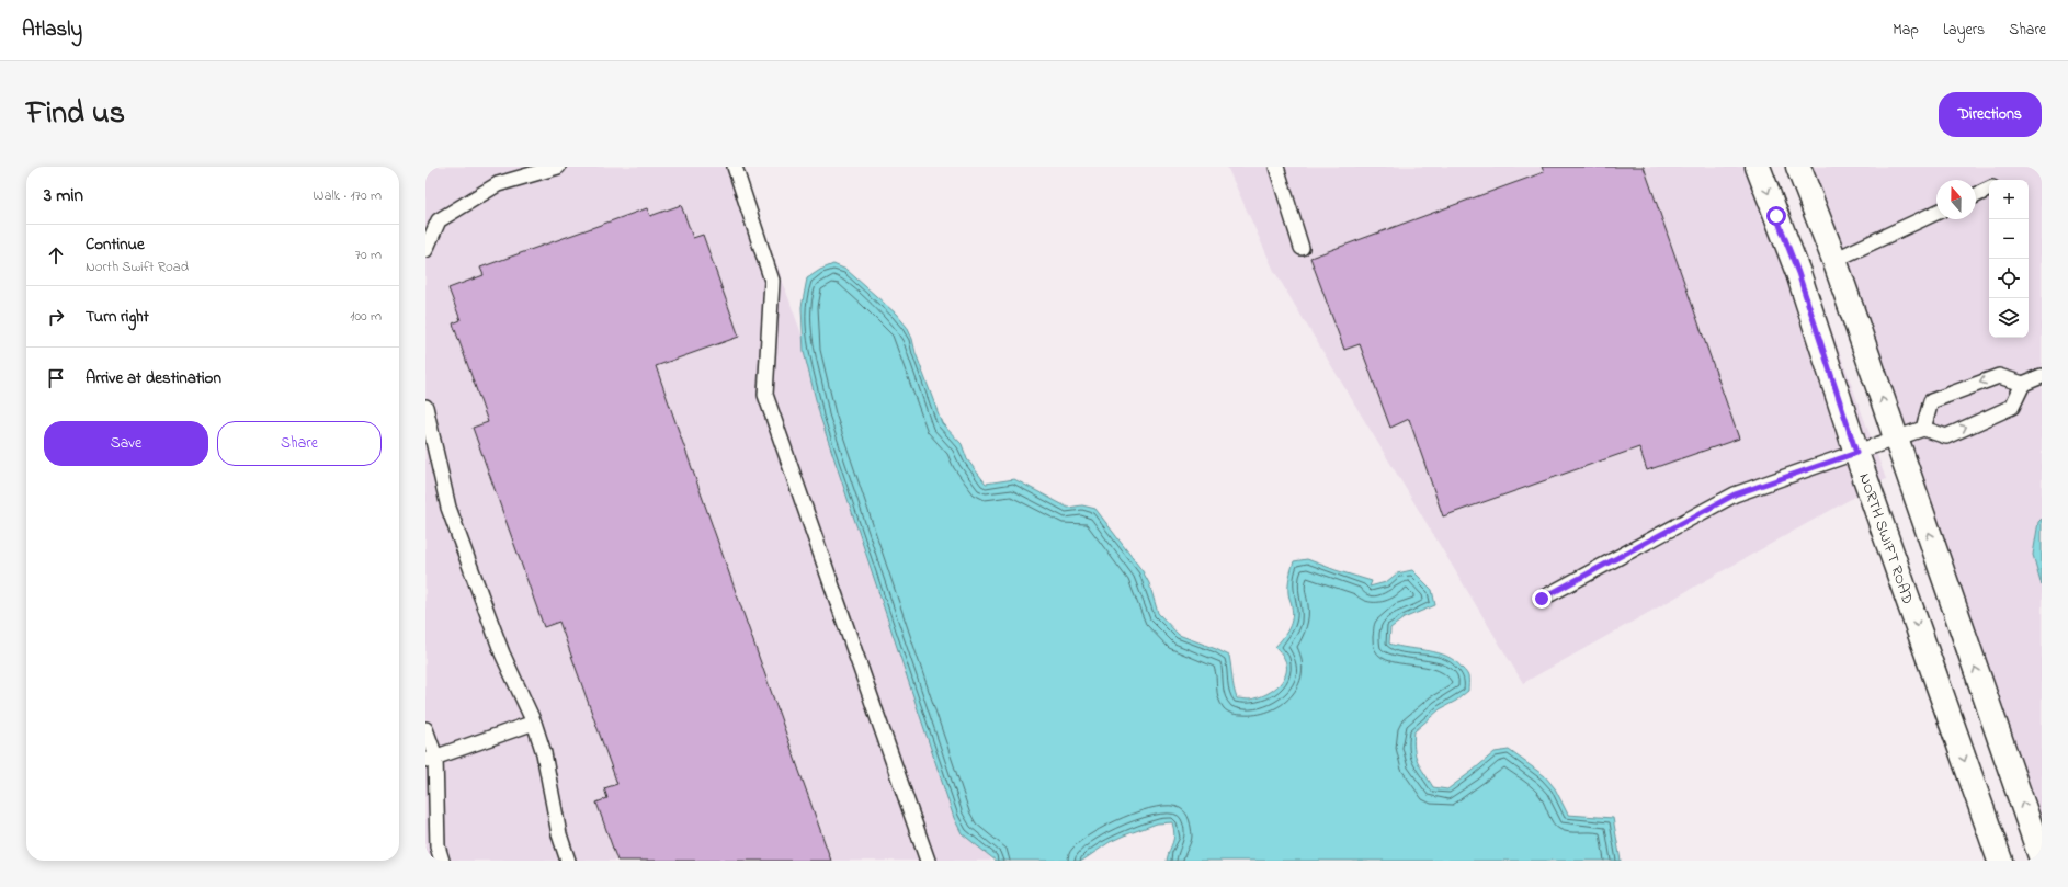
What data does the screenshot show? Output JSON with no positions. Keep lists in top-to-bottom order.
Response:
{
  "streets": {
    "street": ["NORTH SWIFT ROAD"]
  },
  "north": "top",
  "page": {
    "header": "Atlasly",
    "nav": ["Map", "Layers", "Share"],
    "title": "Find us",
    "buttons": [
      "Directions",
      ["Save", "Share"]
    ],
    "heading": ["3 min", "Walk · 170 m"],
    "map_buttons": ["+", "−"],
    "list": [
      ["Continue", "North Swift Road", "70 m"],
      ["Turn right", "100 m"],
      "Arrive at destination"
    ]
  }
}
